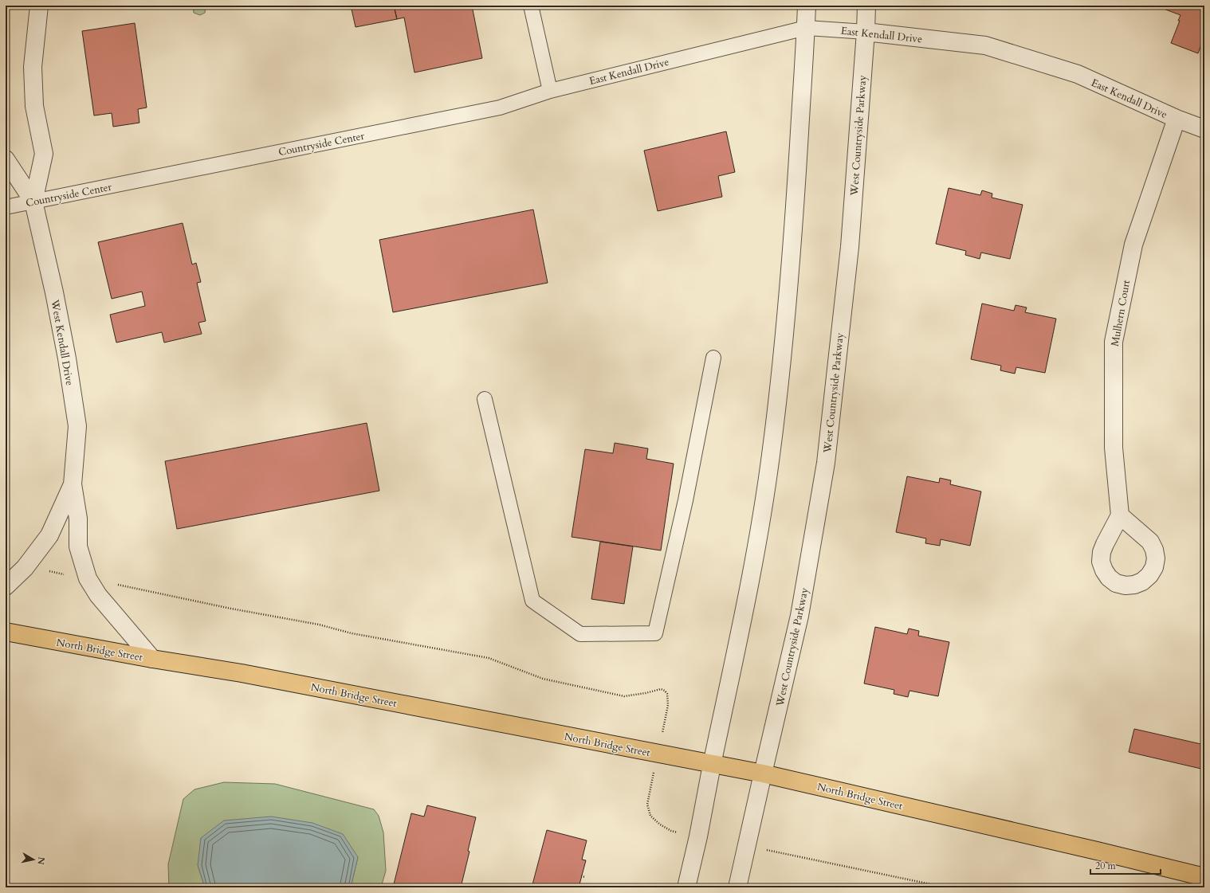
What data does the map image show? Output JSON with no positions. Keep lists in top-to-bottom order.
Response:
{
  "streets": {
    "highway": ["North Bridge Street"],
    "street": [
      "East Kendall Drive",
      "West Countryside Parkway",
      "Mulhern Court",
      "West Kendall Drive"
    ],
    "lane": ["Countryside Center"]
  },
  "crossings": [
    ["East Kendall Drive", "West Countryside Parkway"],
    ["East Kendall Drive", "Countryside Center"],
    ["East Kendall Drive", "Mulhern Court"],
    ["West Countryside Parkway", "North Bridge Street"],
    ["Countryside Center", "West Kendall Drive"],
    ["West Kendall Drive", "North Bridge Street"]
  ],
  "scale_bar": "20 m",
  "north": "right"
}
